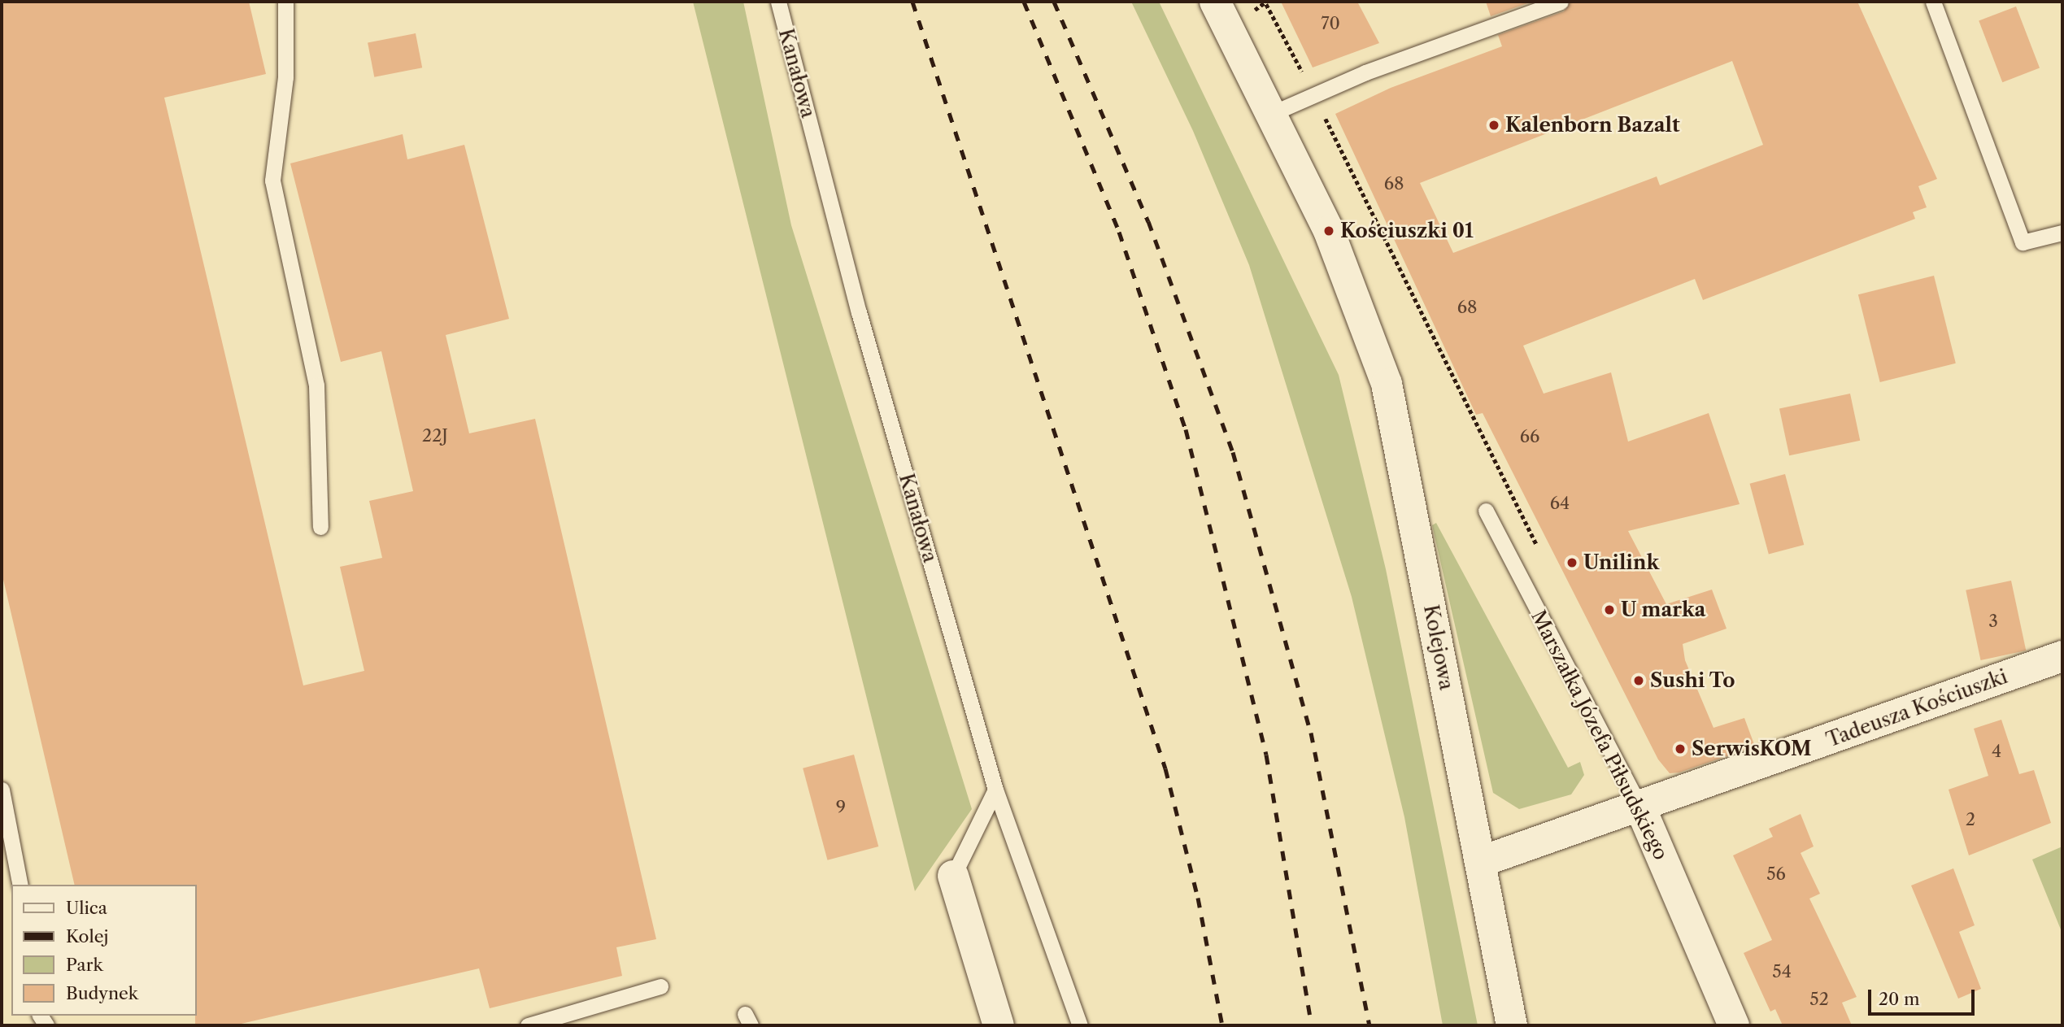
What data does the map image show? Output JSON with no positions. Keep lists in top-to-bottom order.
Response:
{
  "streets": {
    "street": ["Kolejowa", "Tadeusza Kościuszki", "Marszałka Józefa Piłsudskiego"],
    "lane": ["Kanałowa"]
  },
  "crossings": [
    ["Kolejowa", "Tadeusza Kościuszki"],
    ["Tadeusza Kościuszki", "Marszałka Józefa Piłsudskiego"]
  ],
  "places": [
    "Kalenborn Bazalt",
    "Kościuszki 01",
    "Unilink",
    "U marka",
    "Sushi To",
    "SerwisKOM"
  ],
  "house_numbers": [
    "70",
    "68",
    "68",
    "22J",
    "66",
    "64",
    "3",
    "4",
    "9",
    "2",
    "56",
    "54",
    "52"
  ],
  "legend": [
    "Ulica",
    "Kolej",
    "Park",
    "Budynek"
  ],
  "scale_bar": "20 m"
}
